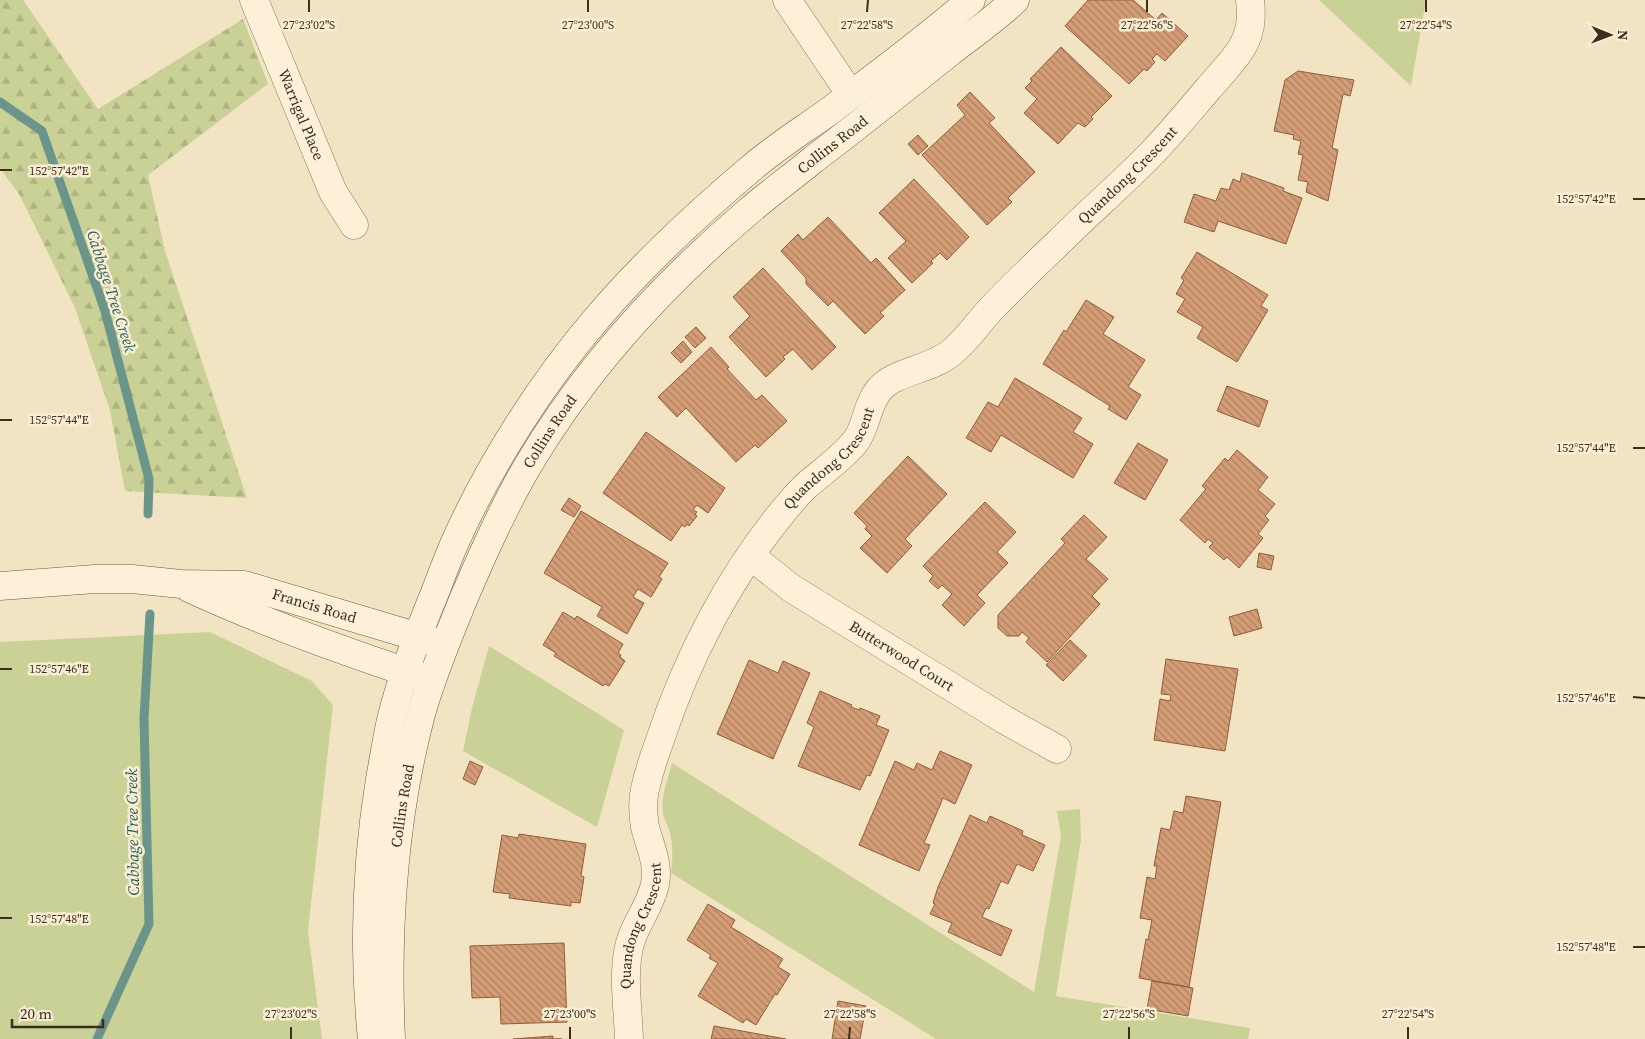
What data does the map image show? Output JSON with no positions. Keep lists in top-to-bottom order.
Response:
{
  "streets": {
    "street": [
      "Warrigal Place",
      "Collins Road",
      "Quandong Crescent",
      "Francis Road",
      "Butterwood Court"
    ]
  },
  "crossings": [
    ["Collins Road", "Francis Road"],
    ["Quandong Crescent", "Butterwood Court"]
  ],
  "water": ["Cabbage Tree Creek"],
  "scale_bar": "20 m",
  "north": "right",
  "coordinates": [
    "27°23'02\"S",
    "27°23'00\"S",
    "27°22'58\"S",
    "27°22'56\"S",
    "27°22'54\"S",
    "152°57'42\"E",
    "152°57'44\"E",
    "152°57'46\"E",
    "152°57'48\"E"
  ]
}
